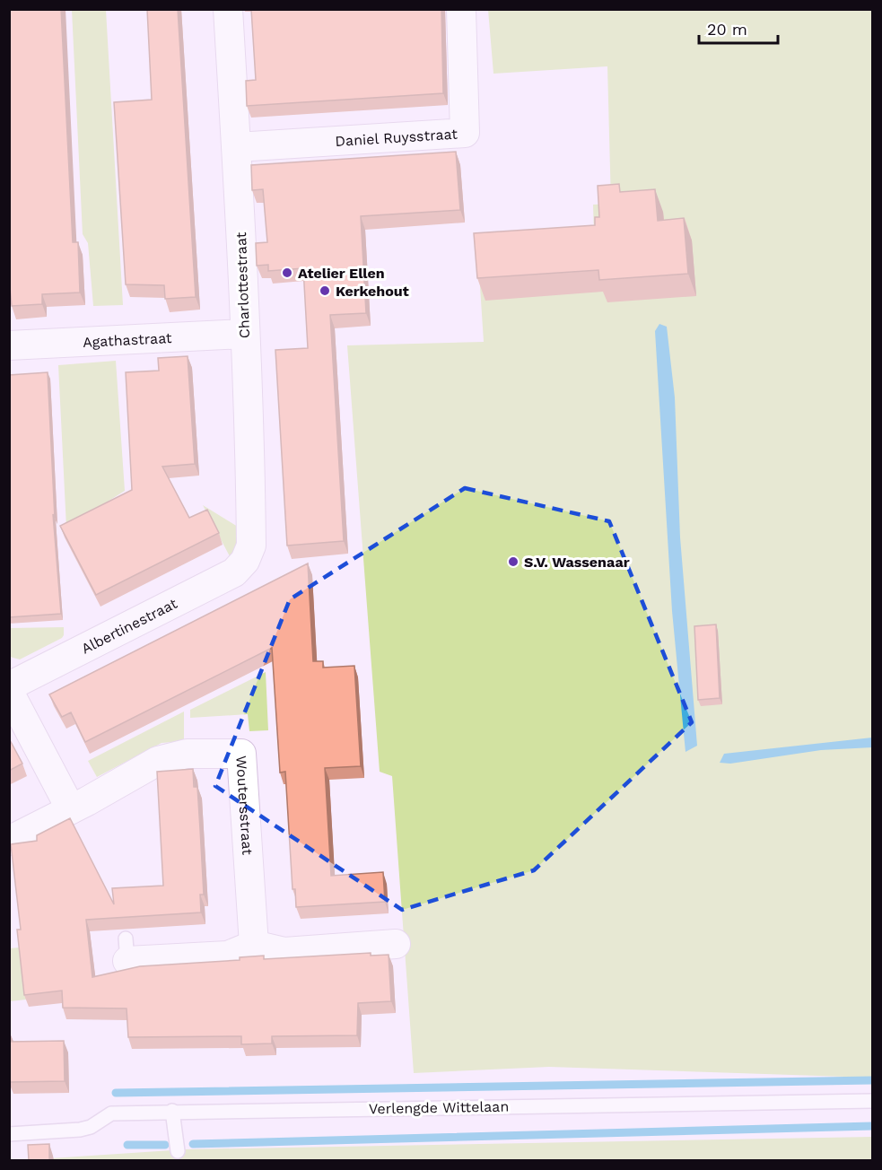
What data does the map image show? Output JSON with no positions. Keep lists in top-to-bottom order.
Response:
{
  "streets": {
    "street": [
      "Daniel Ruysstraat",
      "Charlottestraat",
      "Agathastraat",
      "Albertinestraat",
      "Woutersstraat"
    ],
    "lane": ["Verlengde Wittelaan"]
  },
  "crossings": [
    ["Daniel Ruysstraat", "Charlottestraat"],
    ["Charlottestraat", "Agathastraat"],
    ["Charlottestraat", "Albertinestraat"]
  ],
  "places": ["Atelier Ellen", "Kerkehout", "S.V. Wassenaar"],
  "scale_bar": "20 m"
}
